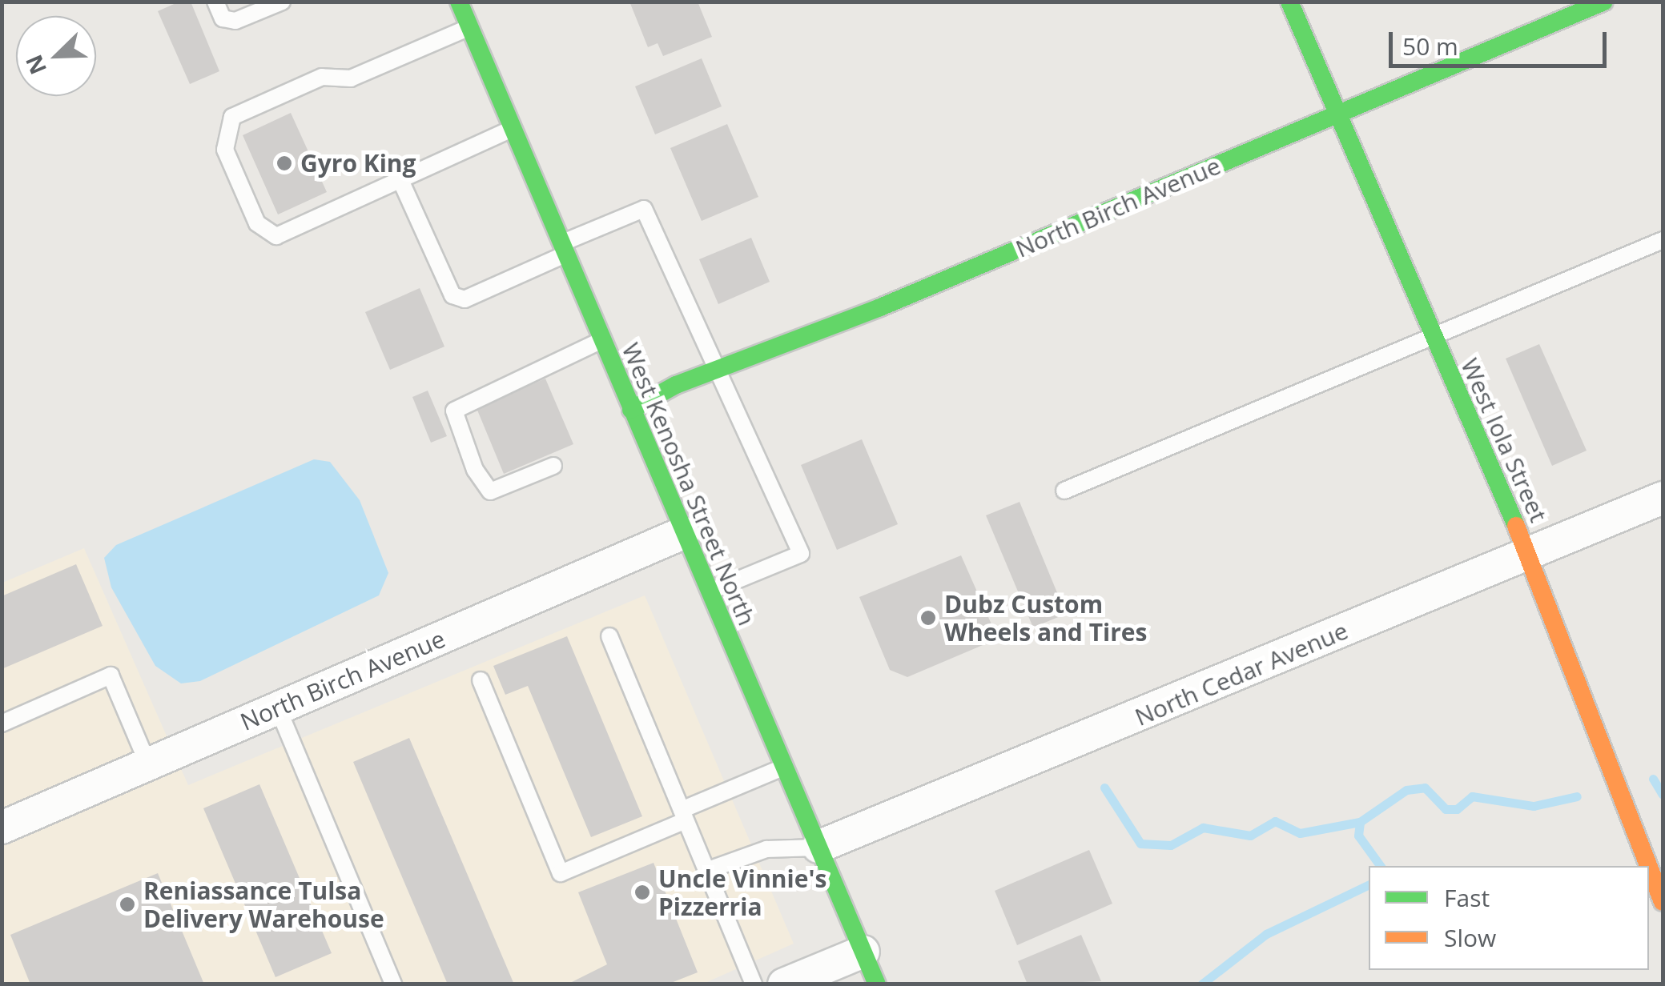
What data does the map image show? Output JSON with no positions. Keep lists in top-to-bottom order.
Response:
{
  "streets": {
    "street": [
      "North Birch Avenue",
      "West Iola Street",
      "West Kenosha Street North",
      "North Cedar Avenue"
    ]
  },
  "crossings": [
    ["North Birch Avenue", "West Iola Street"],
    ["North Birch Avenue", "West Kenosha Street North"],
    ["West Iola Street", "North Cedar Avenue"],
    ["West Kenosha Street North", "North Cedar Avenue"]
  ],
  "places": [
    "Gyro King",
    "Dubz Custom Wheels and Tires",
    "Uncle Vinnie's Pizzerria",
    "Reniassance Tulsa Delivery Warehouse"
  ],
  "legend": ["Fast", "Slow"],
  "scale_bar": "50 m",
  "north": "bottom left"
}
